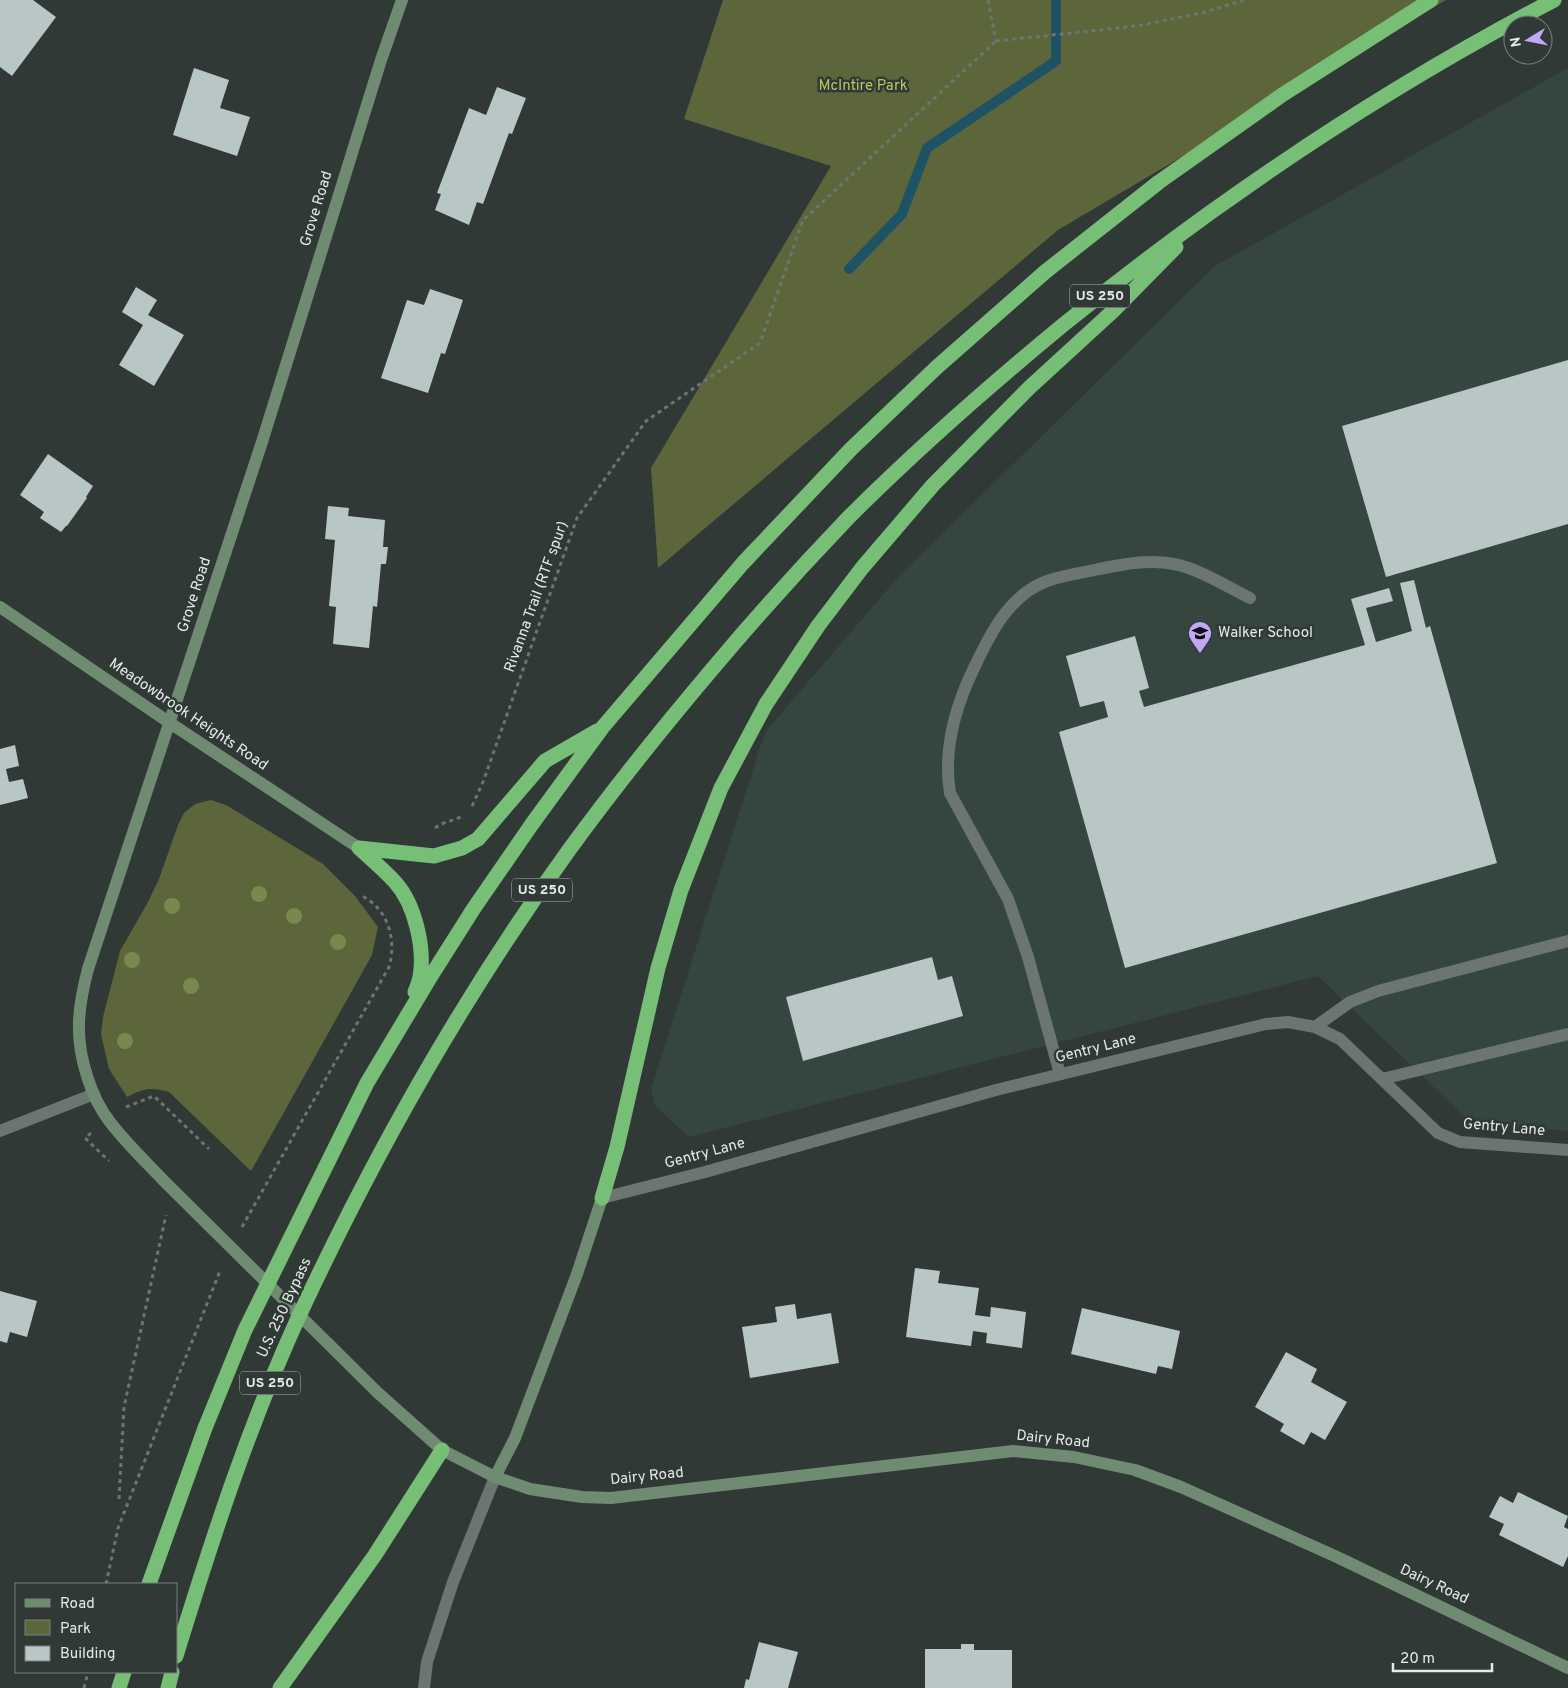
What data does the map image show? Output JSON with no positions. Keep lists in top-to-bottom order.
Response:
{
  "streets": {
    "highway": ["US 250", "U.S. 250 Bypass"],
    "street": [
      "Grove Road",
      "Meadowbrook Heights Road",
      "Gentry Lane",
      "Dairy Road"
    ],
    "path": ["Rivanna Trail (RTF spur)"]
  },
  "crossings": [
    ["Grove Road", "Meadowbrook Heights Road"],
    ["Grove Road", "Dairy Road"],
    ["US 250", "U.S. 250 Bypass"]
  ],
  "parks": ["McIntire Park"],
  "places": {
    "school or university": ["Walker School"]
  },
  "legend": ["Road", "Park", "Building"],
  "scale_bar": "20 m",
  "north": "left"
}
